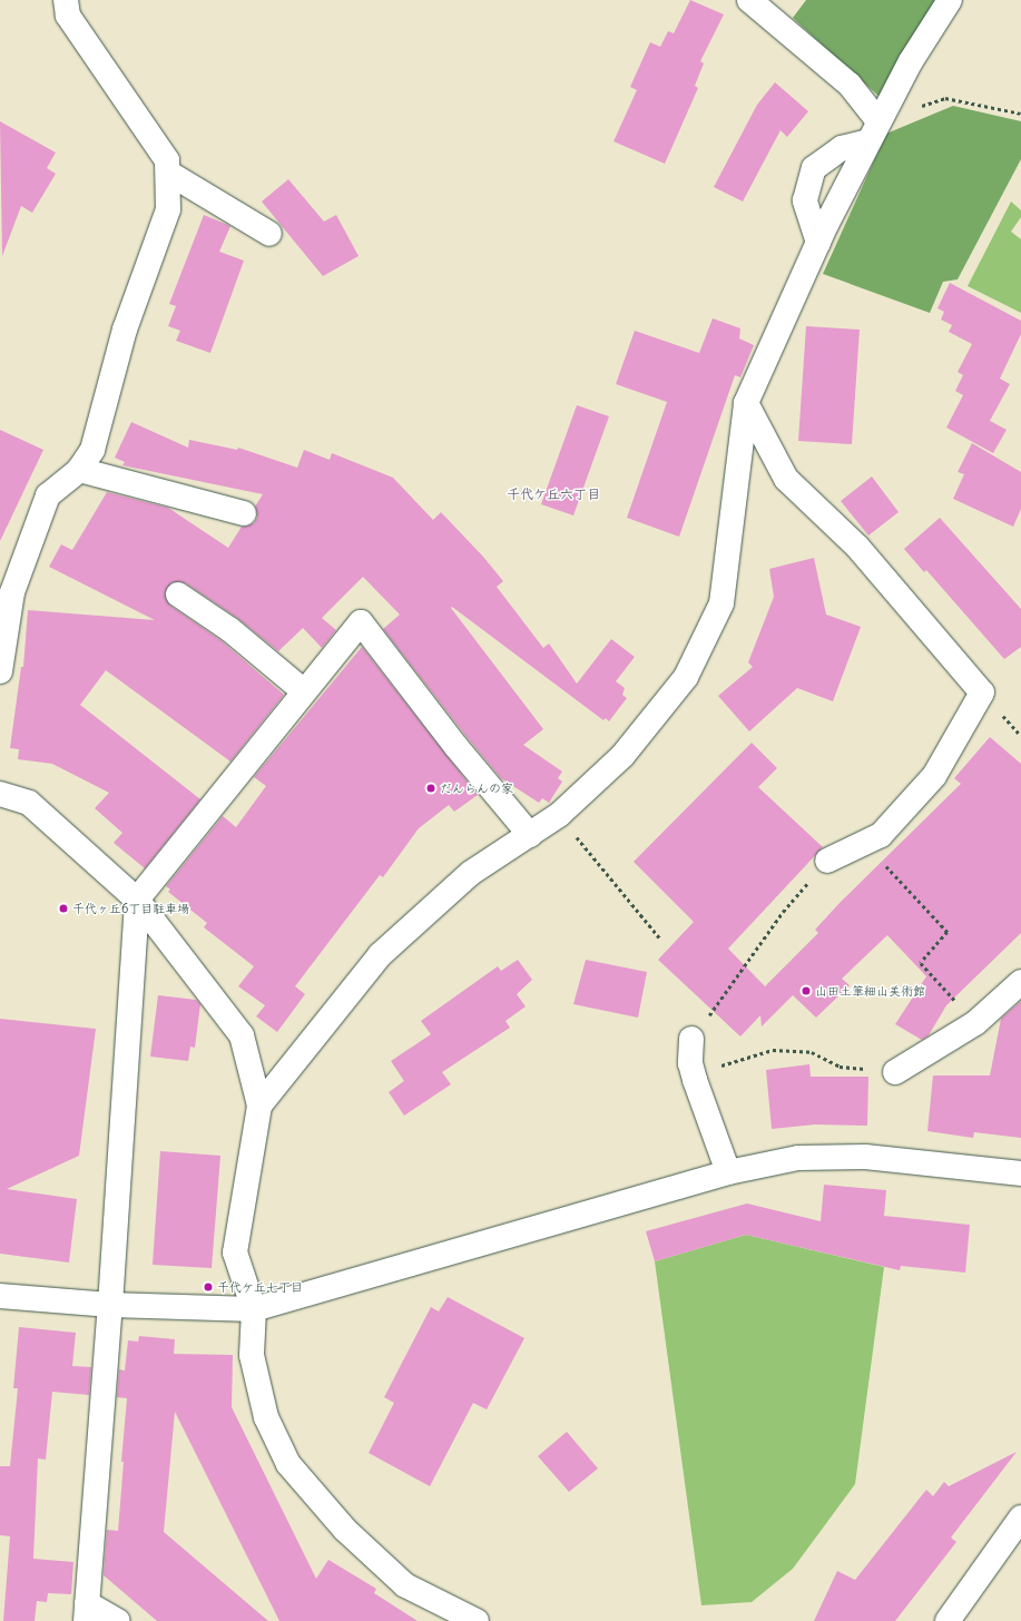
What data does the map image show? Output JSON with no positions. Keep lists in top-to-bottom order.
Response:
{
  "districts": ["千代ケ丘六丁目"],
  "places": [
    "だんらんの家",
    "千代ヶ丘6丁目駐車場",
    "山田土筆細山美術館",
    "千代ケ丘七丁目"
  ]
}
